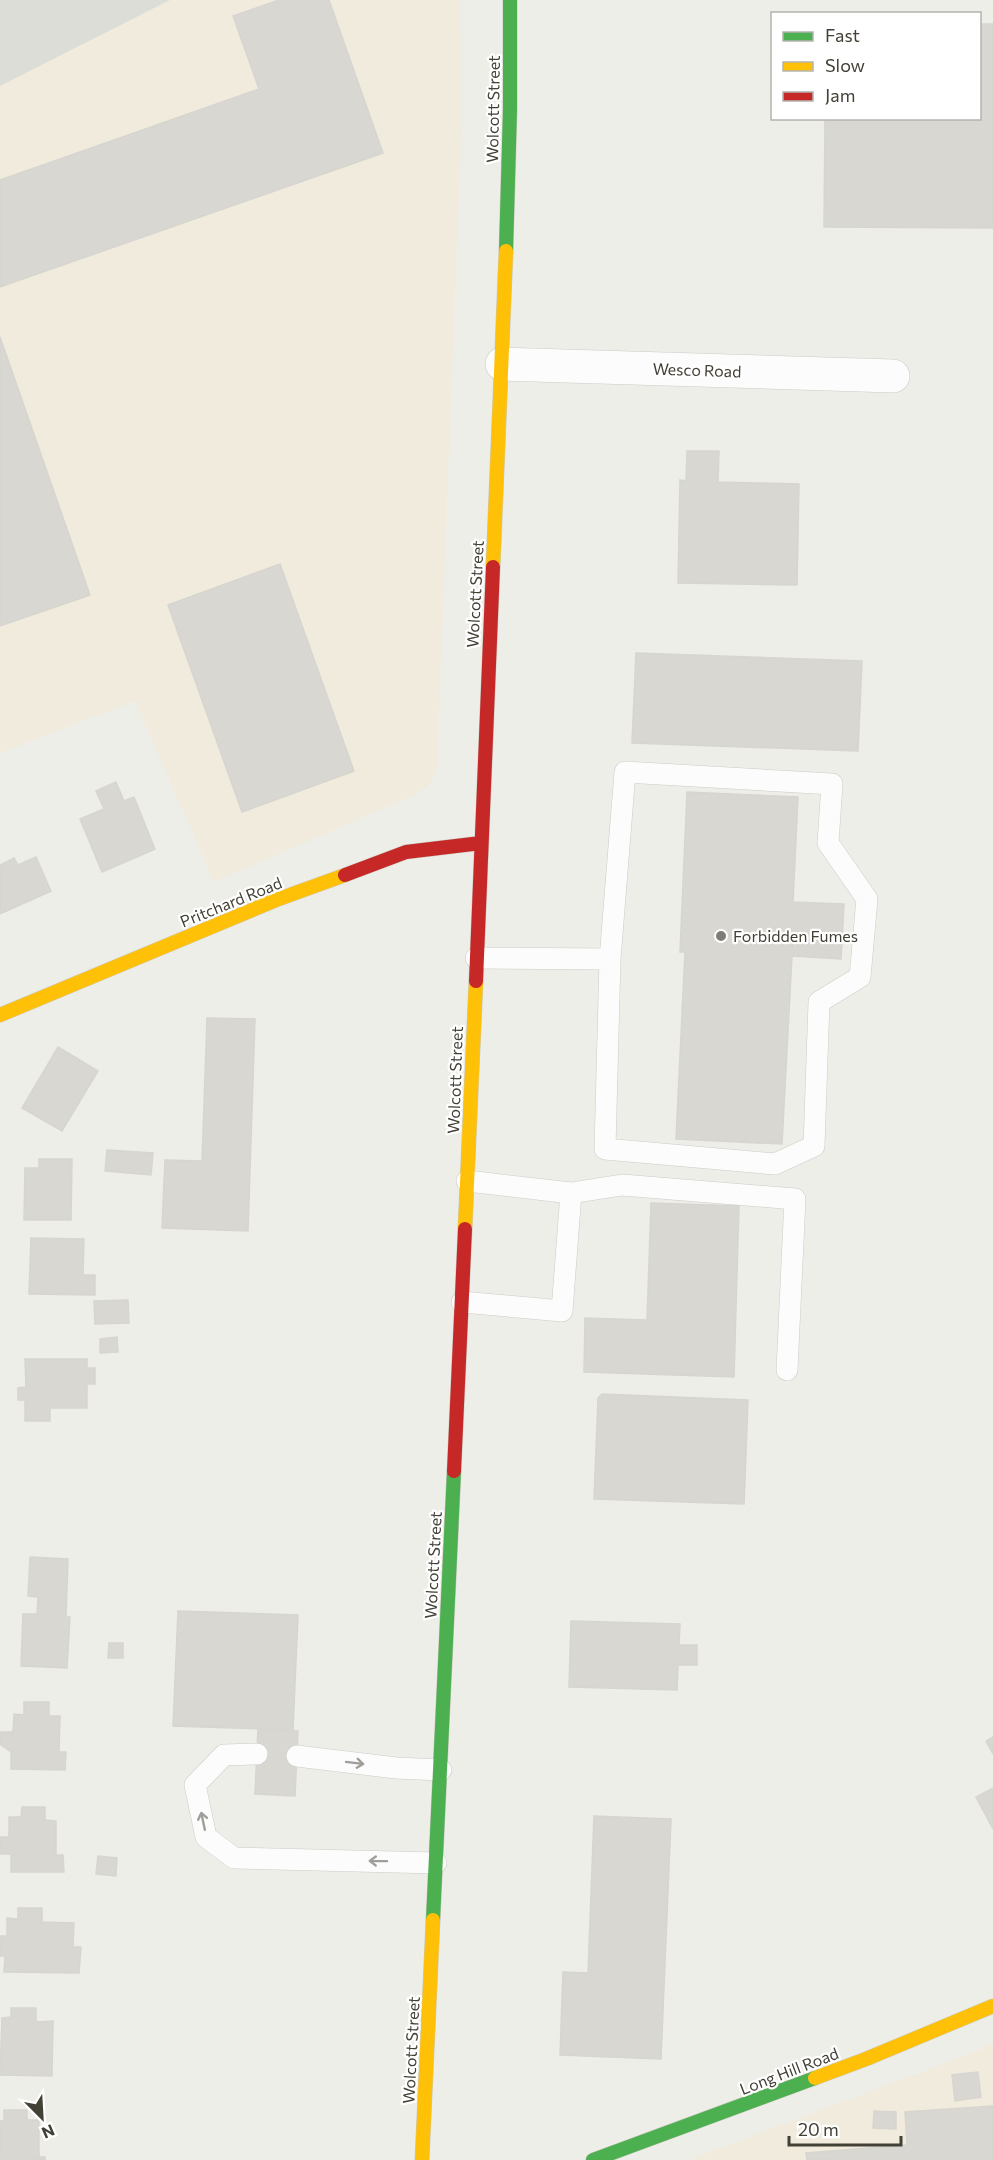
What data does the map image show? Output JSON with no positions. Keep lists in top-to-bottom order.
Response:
{
  "streets": {
    "main road": ["Wolcott Street", "Pritchard Road", "Long Hill Road"],
    "street": ["Wesco Road"]
  },
  "crossings": [
    ["Wolcott Street", "Wesco Road"],
    ["Wolcott Street", "Pritchard Road"]
  ],
  "places": ["Forbidden Fumes"],
  "legend": ["Fast", "Slow", "Jam"],
  "scale_bar": "20 m",
  "north": "bottom right"
}
